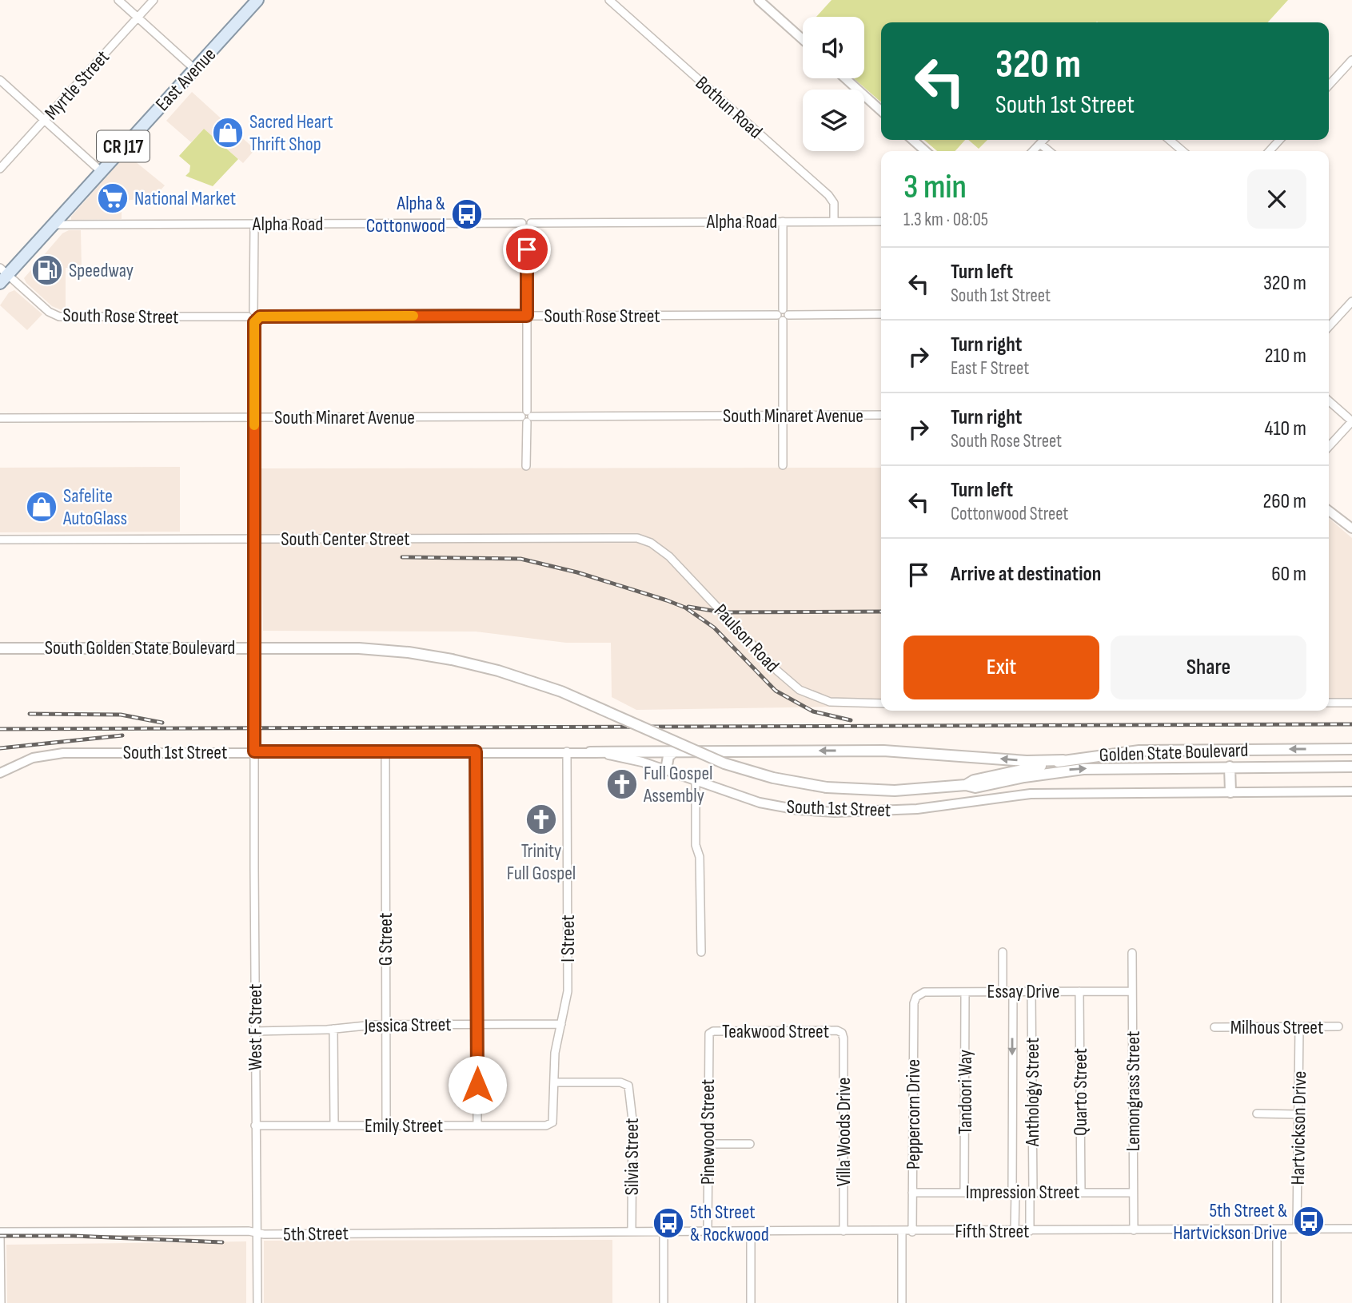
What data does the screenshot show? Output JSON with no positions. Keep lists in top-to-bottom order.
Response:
{
  "streets": {
    "main road": [
      "East Avenue",
      "CR J17",
      "South Golden State Boulevard",
      "Golden State Boulevard"
    ],
    "street": [
      "Myrtle Street",
      "Bothun Road",
      "Alpha Road",
      "South Rose Street",
      "South Minaret Avenue",
      "South Center Street",
      "Paulson Road",
      "South 1st Street",
      "I Street",
      "G Street",
      "Essay Drive",
      "Jessica Street",
      "West F Street",
      "Milhous Street",
      "Teakwood Street",
      "Lemongrass Street",
      "Tandoori Way",
      "Anthology Street",
      "Quarto Street",
      "Peppercorn Drive",
      "Emily Street",
      "Hartvickson Drive",
      "Pinewood Street",
      "Villa Woods Drive",
      "Silvia Street",
      "Impression Street",
      "Fifth Street",
      "5th Street"
    ]
  },
  "crossings": [
    ["East Avenue", "Alpha Road"],
    ["East Avenue", "South Rose Street"],
    ["Bothun Road", "Alpha Road"],
    ["Alpha Road", "West F Street"],
    ["South Rose Street", "West F Street"],
    ["South Minaret Avenue", "West F Street"],
    ["South Center Street", "Paulson Road"],
    ["South Center Street", "West F Street"],
    ["South Golden State Boulevard", "Golden State Boulevard"],
    ["South Golden State Boulevard", "West F Street"],
    ["South 1st Street", "I Street"],
    ["South 1st Street", "G Street"],
    ["South 1st Street", "West F Street"],
    ["I Street", "Jessica Street"],
    ["I Street", "Emily Street"],
    ["I Street", "Silvia Street"],
    ["G Street", "Jessica Street"],
    ["G Street", "Emily Street"],
    ["Essay Drive", "Lemongrass Street"],
    ["Essay Drive", "Tandoori Way"],
    ["Essay Drive", "Anthology Street"],
    ["Essay Drive", "Quarto Street"],
    ["Essay Drive", "Peppercorn Drive"],
    ["Jessica Street", "West F Street"],
    ["West F Street", "Emily Street"],
    ["West F Street", "5th Street"],
    ["Milhous Street", "Hartvickson Drive"],
    ["Teakwood Street", "Pinewood Street"],
    ["Teakwood Street", "Villa Woods Drive"],
    ["Lemongrass Street", "Impression Street"],
    ["Lemongrass Street", "Fifth Street"],
    ["Tandoori Way", "Impression Street"],
    ["Anthology Street", "Impression Street"],
    ["Anthology Street", "Fifth Street"],
    ["Quarto Street", "Impression Street"],
    ["Peppercorn Drive", "Impression Street"],
    ["Peppercorn Drive", "Fifth Street"],
    ["Hartvickson Drive", "Fifth Street"],
    ["Pinewood Street", "Fifth Street"],
    ["Villa Woods Drive", "Fifth Street"],
    ["Silvia Street", "Fifth Street"],
    ["Silvia Street", "5th Street"],
    ["Fifth Street", "5th Street"]
  ],
  "places": {
    "shop": ["Sacred Heart Thrift Shop", "Safelite AutoGlass"],
    "supermarket": ["National Market"],
    "bus stop": ["Alpha & Cottonwood", "5th Street & Hartvickson Drive", "5th Street & Rockwood"],
    "fuel station": ["Speedway"],
    "church": ["Full Gospel Assembly", "Trinity Full Gospel"]
  },
  "page": {
    "turn": ["320 m", "South 1st Street"],
    "heading": ["3 min", "1.3 km · 08:05"],
    "list": [
      {
        "name": "Turn left",
        "note": "South 1st Street",
        "value": "320 m"
      },
      {
        "name": "Turn right",
        "note": "East F Street",
        "value": "210 m"
      },
      {
        "name": "Turn right",
        "note": "South Rose Street",
        "value": "410 m"
      },
      {
        "name": "Turn left",
        "note": "Cottonwood Street",
        "value": "260 m"
      },
      {
        "name": "Arrive at destination",
        "value": "60 m"
      }
    ],
    "buttons": ["Exit", "Share"]
  }
}
